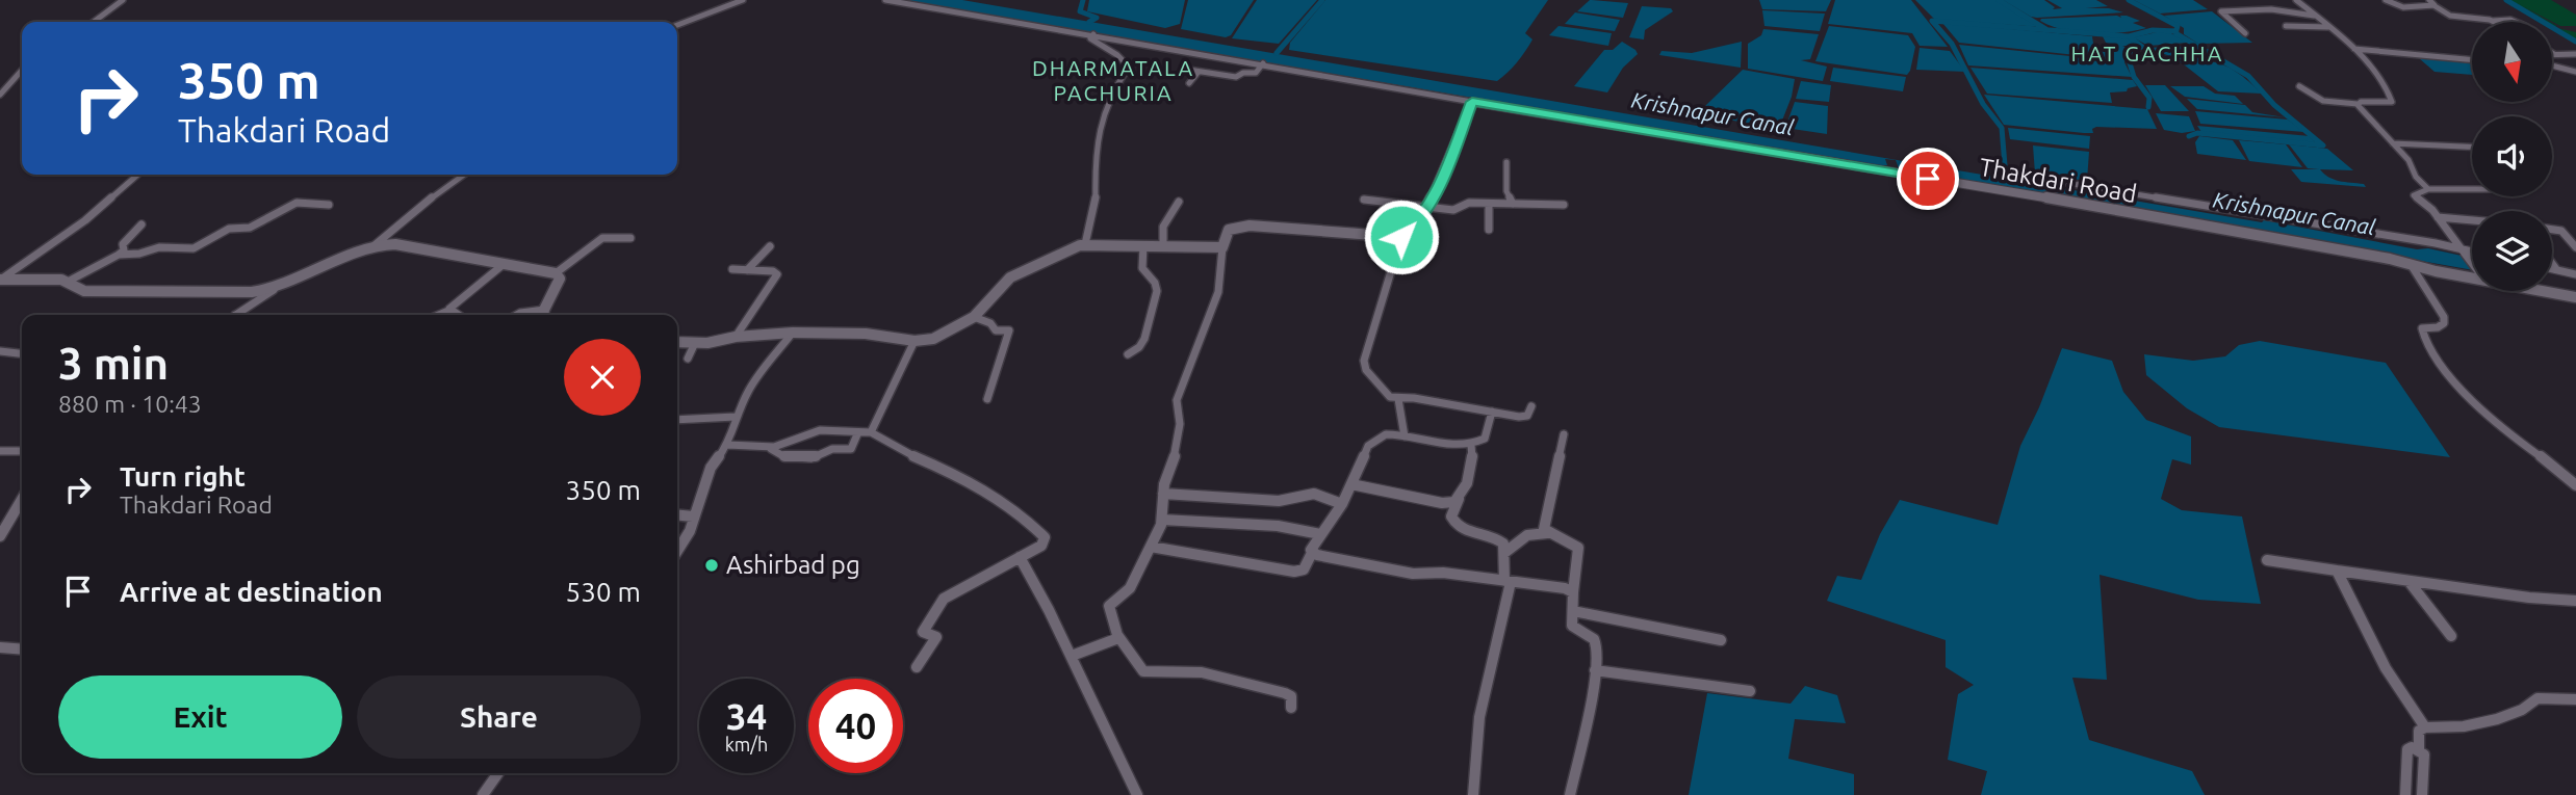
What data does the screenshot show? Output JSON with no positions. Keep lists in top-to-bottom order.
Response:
{
  "streets": {
    "street": ["Thakdari Road"]
  },
  "districts": ["HAT GACHHA", "DHARMATALA PACHURIA"],
  "water": ["Krishnapur Canal"],
  "places": ["Ashirbad pg"],
  "north": "bottom",
  "page": {
    "turn": ["350 m", "Thakdari Road"],
    "heading": ["3 min", "880 m · 10:43"],
    "list": [
      {
        "name": "Turn right",
        "note": "Thakdari Road",
        "value": "350 m"
      },
      {
        "name": "Arrive at destination",
        "value": "530 m"
      }
    ],
    "buttons": ["Exit", "Share"],
    "speed": "34 km/h",
    "limit": "40"
  }
}
